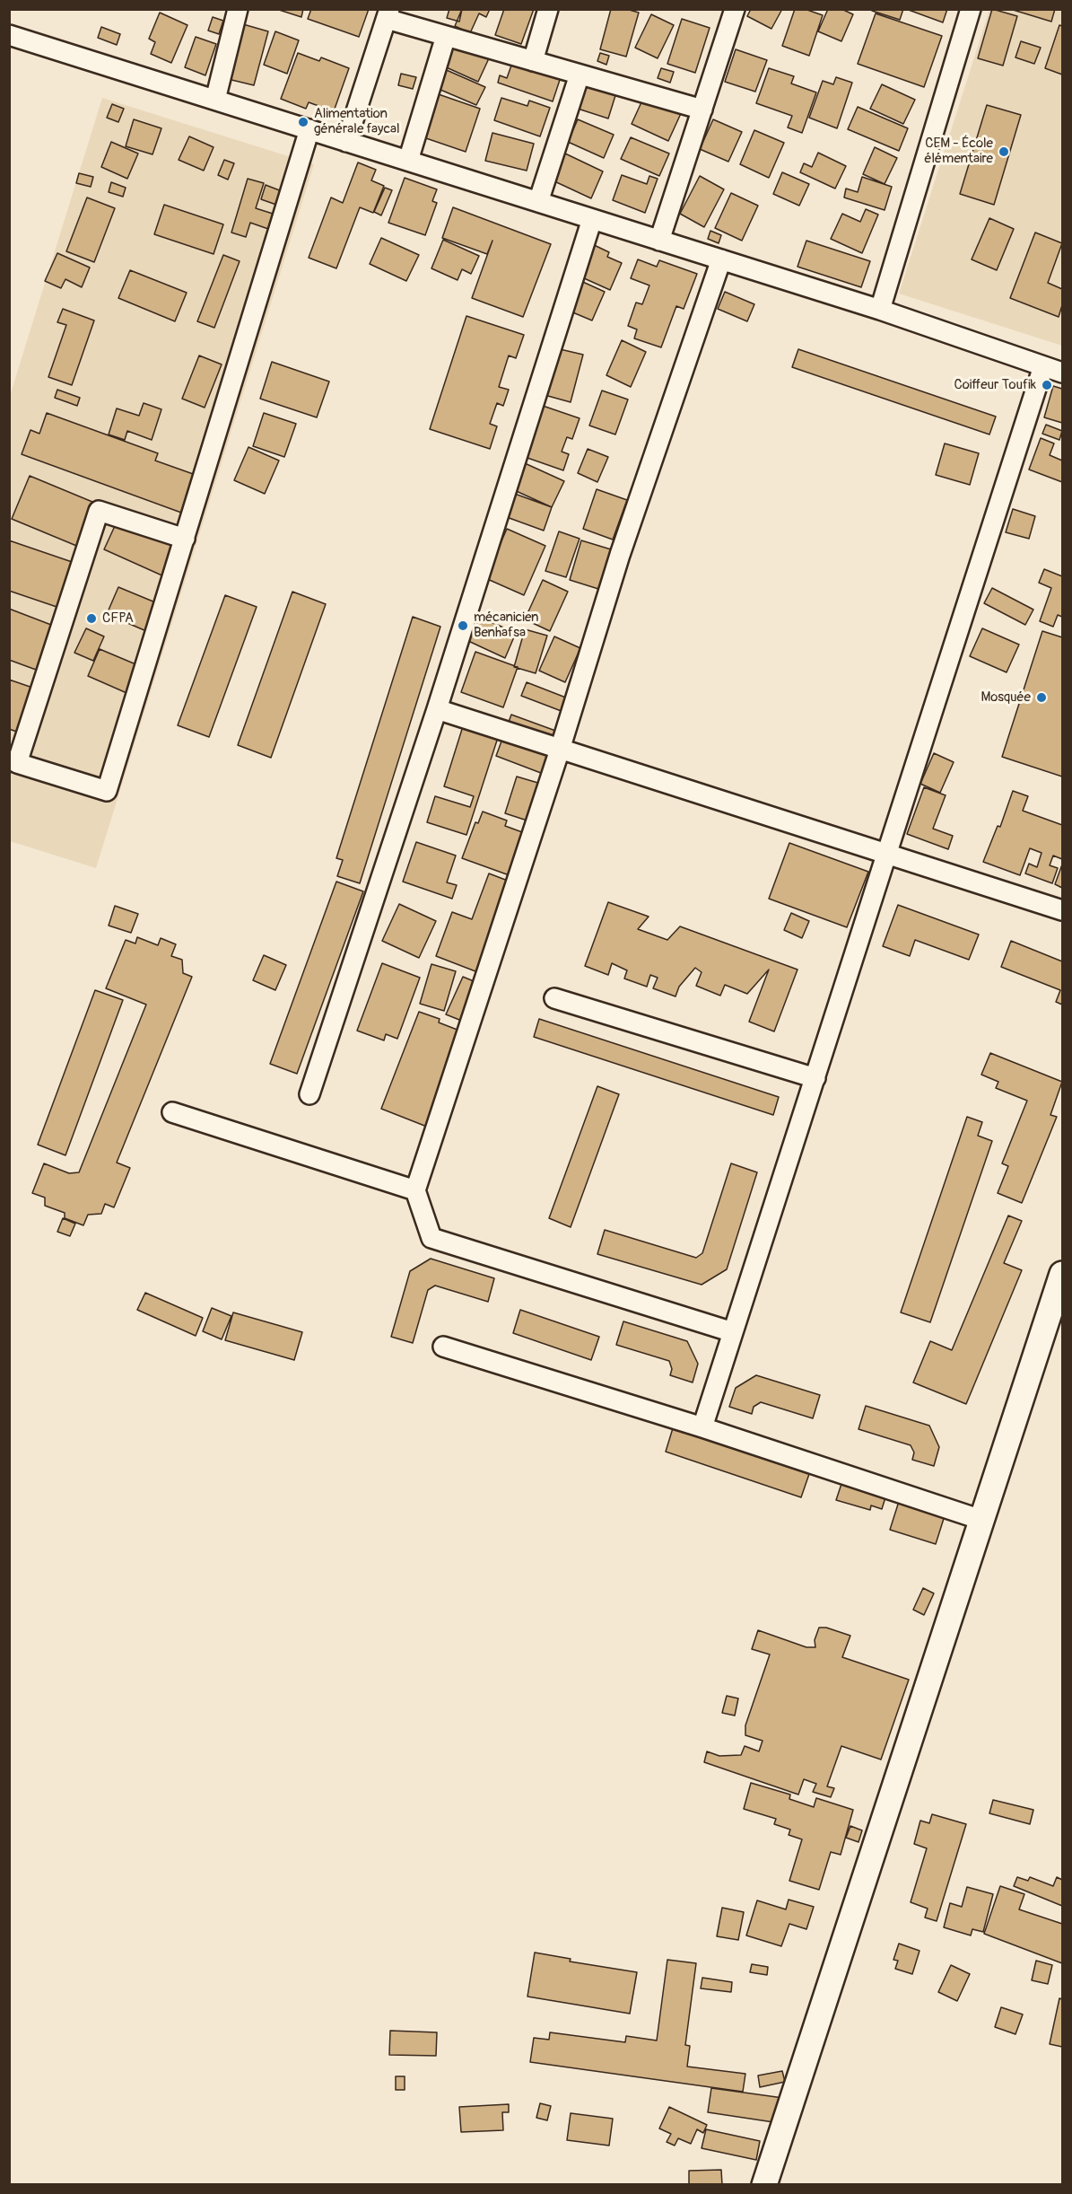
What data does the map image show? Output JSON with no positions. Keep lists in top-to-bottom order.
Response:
{
  "places": [
    "Alimentation générale faycal",
    "CEM - École élémentaire",
    "Coiffeur Toufik",
    "CFPA",
    "mécanicien Benhafsa",
    "Mosquée"
  ]
}
